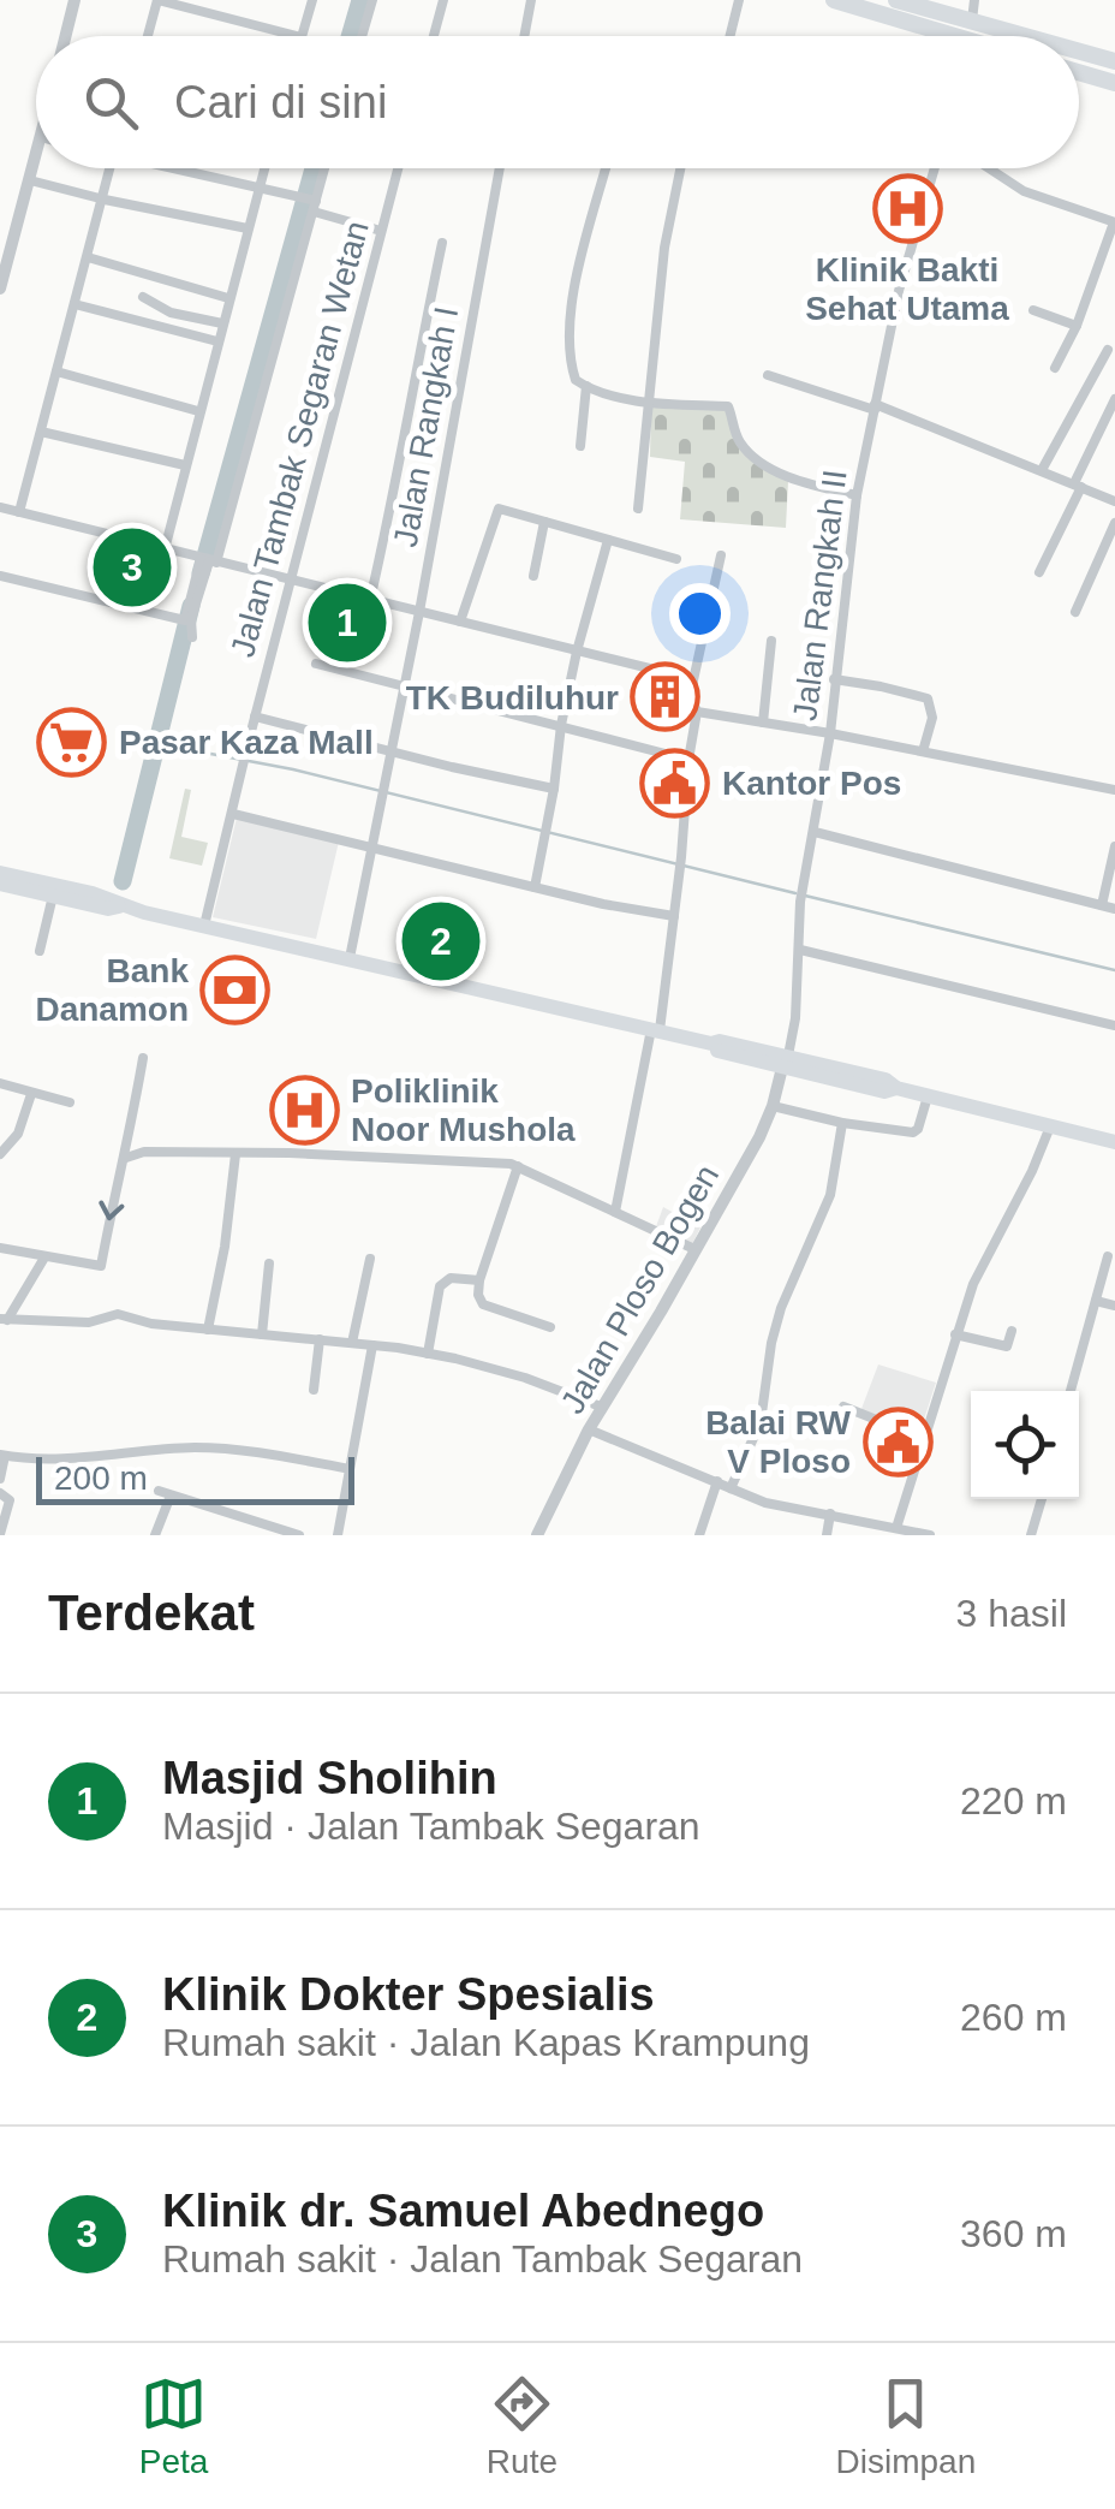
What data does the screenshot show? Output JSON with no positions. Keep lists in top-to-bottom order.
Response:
{
  "streets": {
    "street": [
      "Jalan Rangkah I",
      "Jalan Tambak Segaran Wetan",
      "Jalan Rangkah II",
      "Jalan Ploso Bogen"
    ]
  },
  "crossings": [
    ["Jalan Rangkah II", "Jalan Ploso Bogen"]
  ],
  "places": {
    "hospital": ["Klinik Bakti Sehat Utama", "Poliklinik Noor Mushola"],
    "building": ["TK Budiluhur"],
    "supermarket": ["Pasar Kaza Mall"],
    "public building": ["Kantor Pos", "Balai RW V Ploso"],
    "bank": ["Bank Danamon"]
  },
  "scale_bar": "200 m",
  "page": {
    "search": "Cari di sini",
    "pins": ["3", "1", "2"],
    "scale": "200 m",
    "heading": ["Terdekat", "3 hasil"],
    "list": [
      {
        "mark": "1",
        "name": "Masjid Sholihin",
        "note": "Masjid · Jalan Tambak Segaran",
        "value": "220 m"
      },
      {
        "mark": "2",
        "name": "Klinik Dokter Spesialis",
        "note": "Rumah sakit · Jalan Kapas Krampung",
        "value": "260 m"
      },
      {
        "mark": "3",
        "name": "Klinik dr. Samuel Abednego",
        "note": "Rumah sakit · Jalan Tambak Segaran",
        "value": "360 m"
      }
    ],
    "nav": ["Peta", "Rute", "Disimpan"]
  }
}
